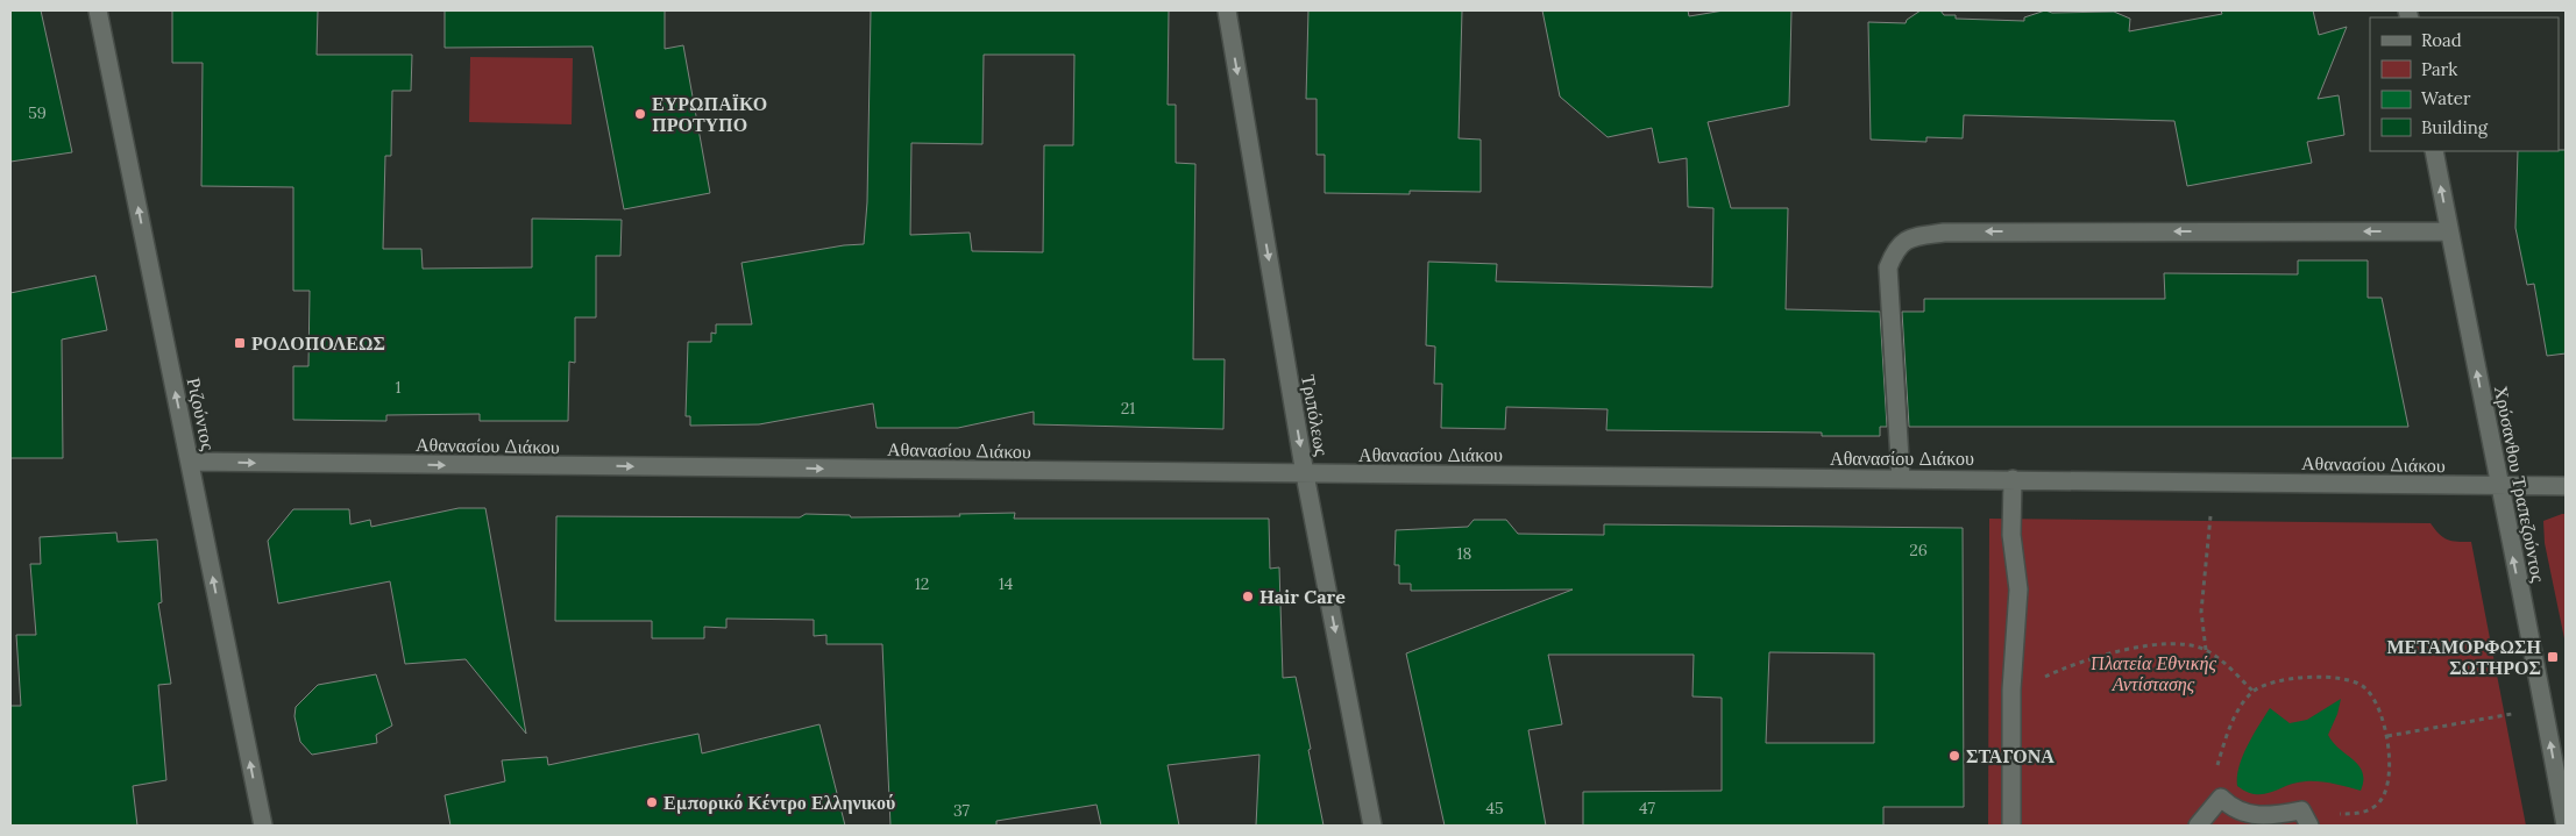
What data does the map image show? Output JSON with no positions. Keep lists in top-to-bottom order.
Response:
{
  "streets": {
    "street": [
      "Ριζούντος",
      "Τριπόλεως",
      "Αθανασίου Διάκου",
      "Χρύσανθου Τραπεζούντος"
    ]
  },
  "crossings": [
    ["Ριζούντος", "Αθανασίου Διάκου"],
    ["Τριπόλεως", "Αθανασίου Διάκου"],
    ["Αθανασίου Διάκου", "Χρύσανθου Τραπεζούντος"]
  ],
  "one_way": [
    "Ριζούντος",
    "Τριπόλεως",
    "Αθανασίου Διάκου",
    "Χρύσανθου Τραπεζούντος"
  ],
  "parks": ["Πλατεία Εθνικής Αντίστασης"],
  "places": {
    "other": [
      "ΕΥΡΩΠΑΪΚΟ ΠΡΟΤΥΠΟ",
      "Hair Care",
      "ΣΤΑΓΟΝΑ",
      "Εμπορικό Κέντρο Ελληνικού"
    ],
    "transit": ["ΡΟΔΟΠΟΛΕΩΣ", "ΜΕΤΑΜΟΡΦΩΣΗ ΣΩΤΗΡΟΣ"]
  },
  "house_numbers": [
    "59",
    "1",
    "21",
    "26",
    "18",
    "12",
    "14",
    "45",
    "47",
    "37"
  ],
  "legend": [
    "Road",
    "Park",
    "Water",
    "Building"
  ]
}
